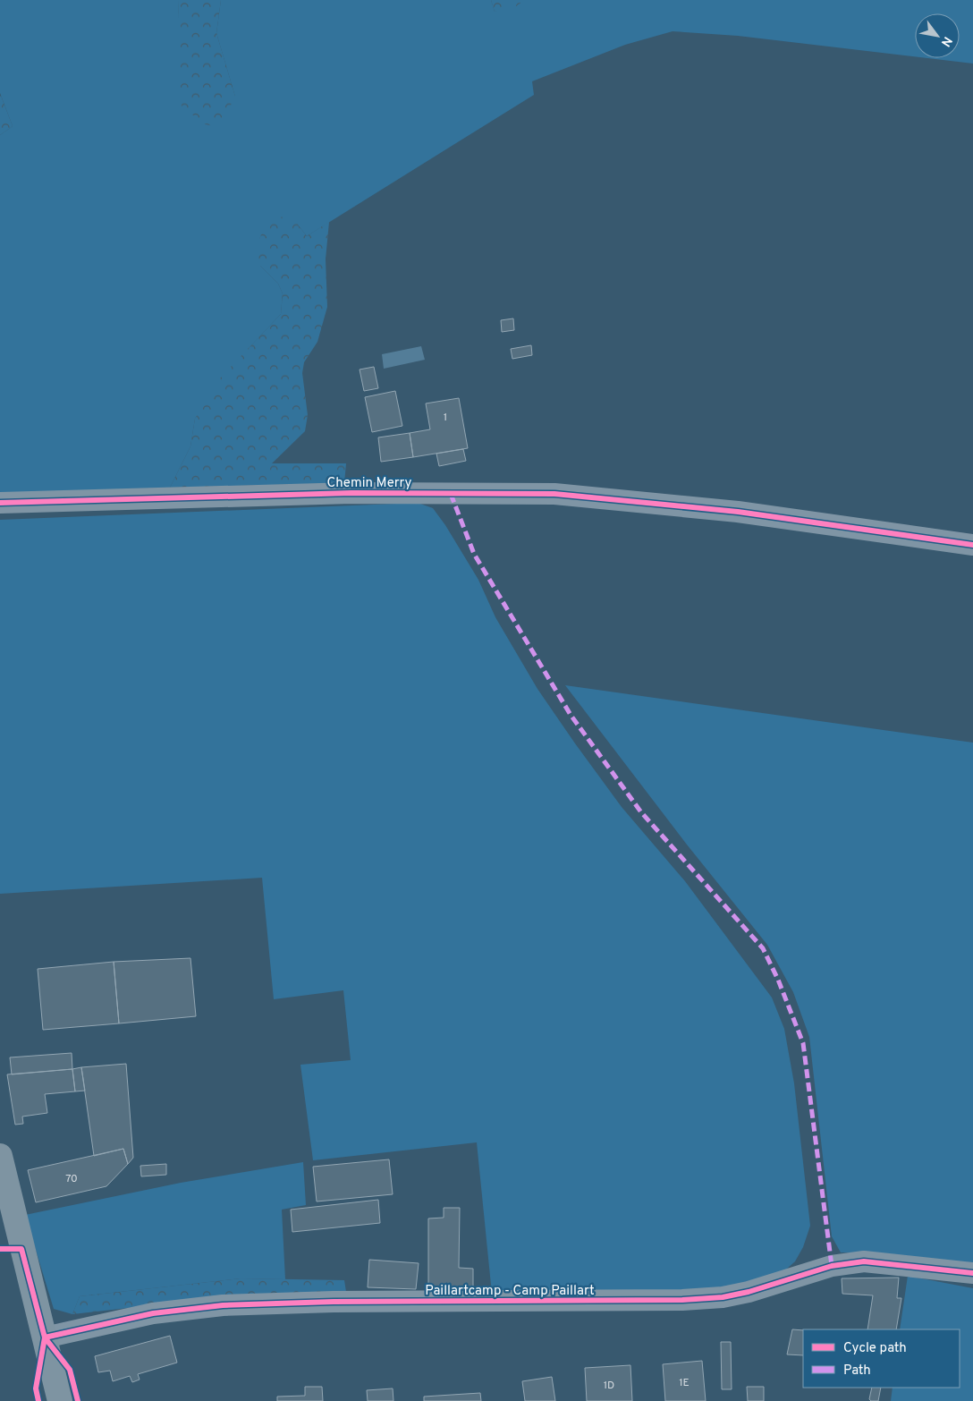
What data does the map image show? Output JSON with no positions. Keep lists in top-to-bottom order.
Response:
{
  "streets": {
    "street": ["Chemin Merry", "Paillartcamp - Camp Paillart"]
  },
  "house_numbers": [
    "1",
    "70",
    "1E",
    "1D"
  ],
  "legend": ["Cycle path", "Path"],
  "north": "bottom right"
}
